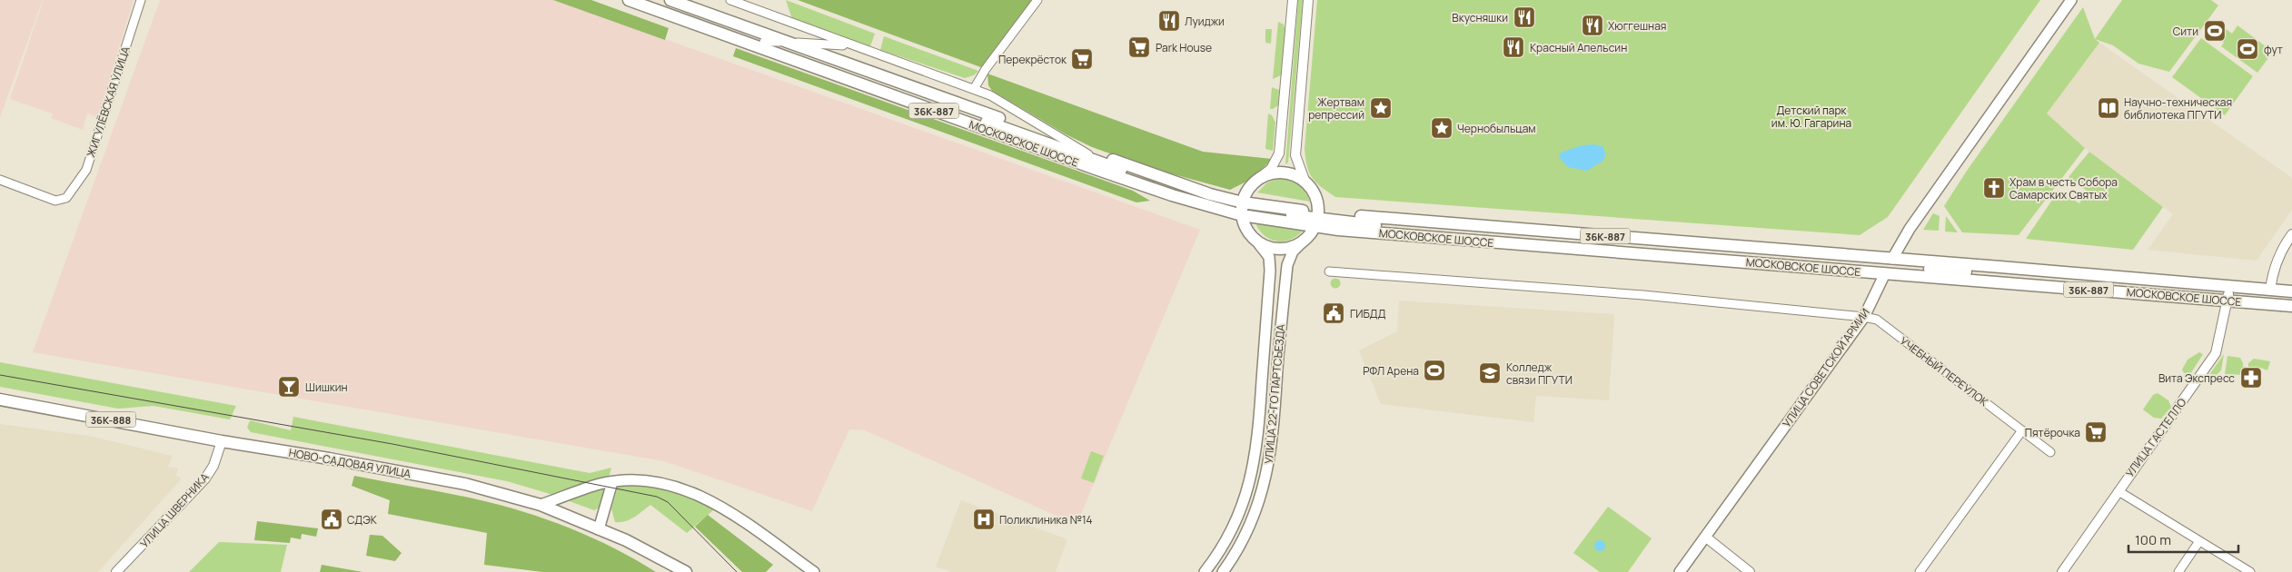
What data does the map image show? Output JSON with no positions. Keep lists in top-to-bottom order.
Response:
{
  "streets": {
    "main road": [
      "36К-887",
      "МОСКОВСКОЕ ШОССЕ",
      "УЛИЦА СОВЕТСКОЙ АРМИИ",
      "УЛИЦА 22-ГО ПАРТСЪЕЗДА",
      "36К-888",
      "НОВО-САДОВАЯ УЛИЦА"
    ],
    "street": [
      "ЖИГУЛЁВСКАЯ УЛИЦА",
      "УЧЕБНЫЙ ПЕРЕУЛОК",
      "УЛИЦА ГАСТЕЛЛО",
      "УЛИЦА ШВЕРНИКА"
    ]
  },
  "crossings": [
    ["МОСКОВСКОЕ ШОССЕ", "УЛИЦА СОВЕТСКОЙ АРМИИ"],
    ["МОСКОВСКОЕ ШОССЕ", "УЛИЦА ГАСТЕЛЛО"],
    ["УЛИЦА СОВЕТСКОЙ АРМИИ", "УЧЕБНЫЙ ПЕРЕУЛОК"],
    ["НОВО-САДОВАЯ УЛИЦА", "УЛИЦА ШВЕРНИКА"]
  ],
  "parks": ["Детский парк им. Ю. Гагарина"],
  "places": {
    "restaurant": [
      "Вкусняшки",
      "Луиджи",
      "Хюггешная",
      "Красный Апельсин"
    ],
    "sports": ["Сити", "фут", "РФЛ Арена"],
    "supermarket": ["Park House", "Перекрёсток", "Пятёрочка"],
    "place": ["Жертвам репрессий", "Чернобыльцам"],
    "library": ["Научно-техническая библиотека ПГУТИ"],
    "church": ["Храм в честь Собора Самарских Святых"],
    "public building": ["ГИБДД", "СДЭК"],
    "school or university": ["Колледж связи ПГУТИ"],
    "pharmacy": ["Вита Экспресс"],
    "bar": ["Шишкин"],
    "hospital": ["Поликлиника №14"]
  },
  "scale_bar": "100 m"
}
